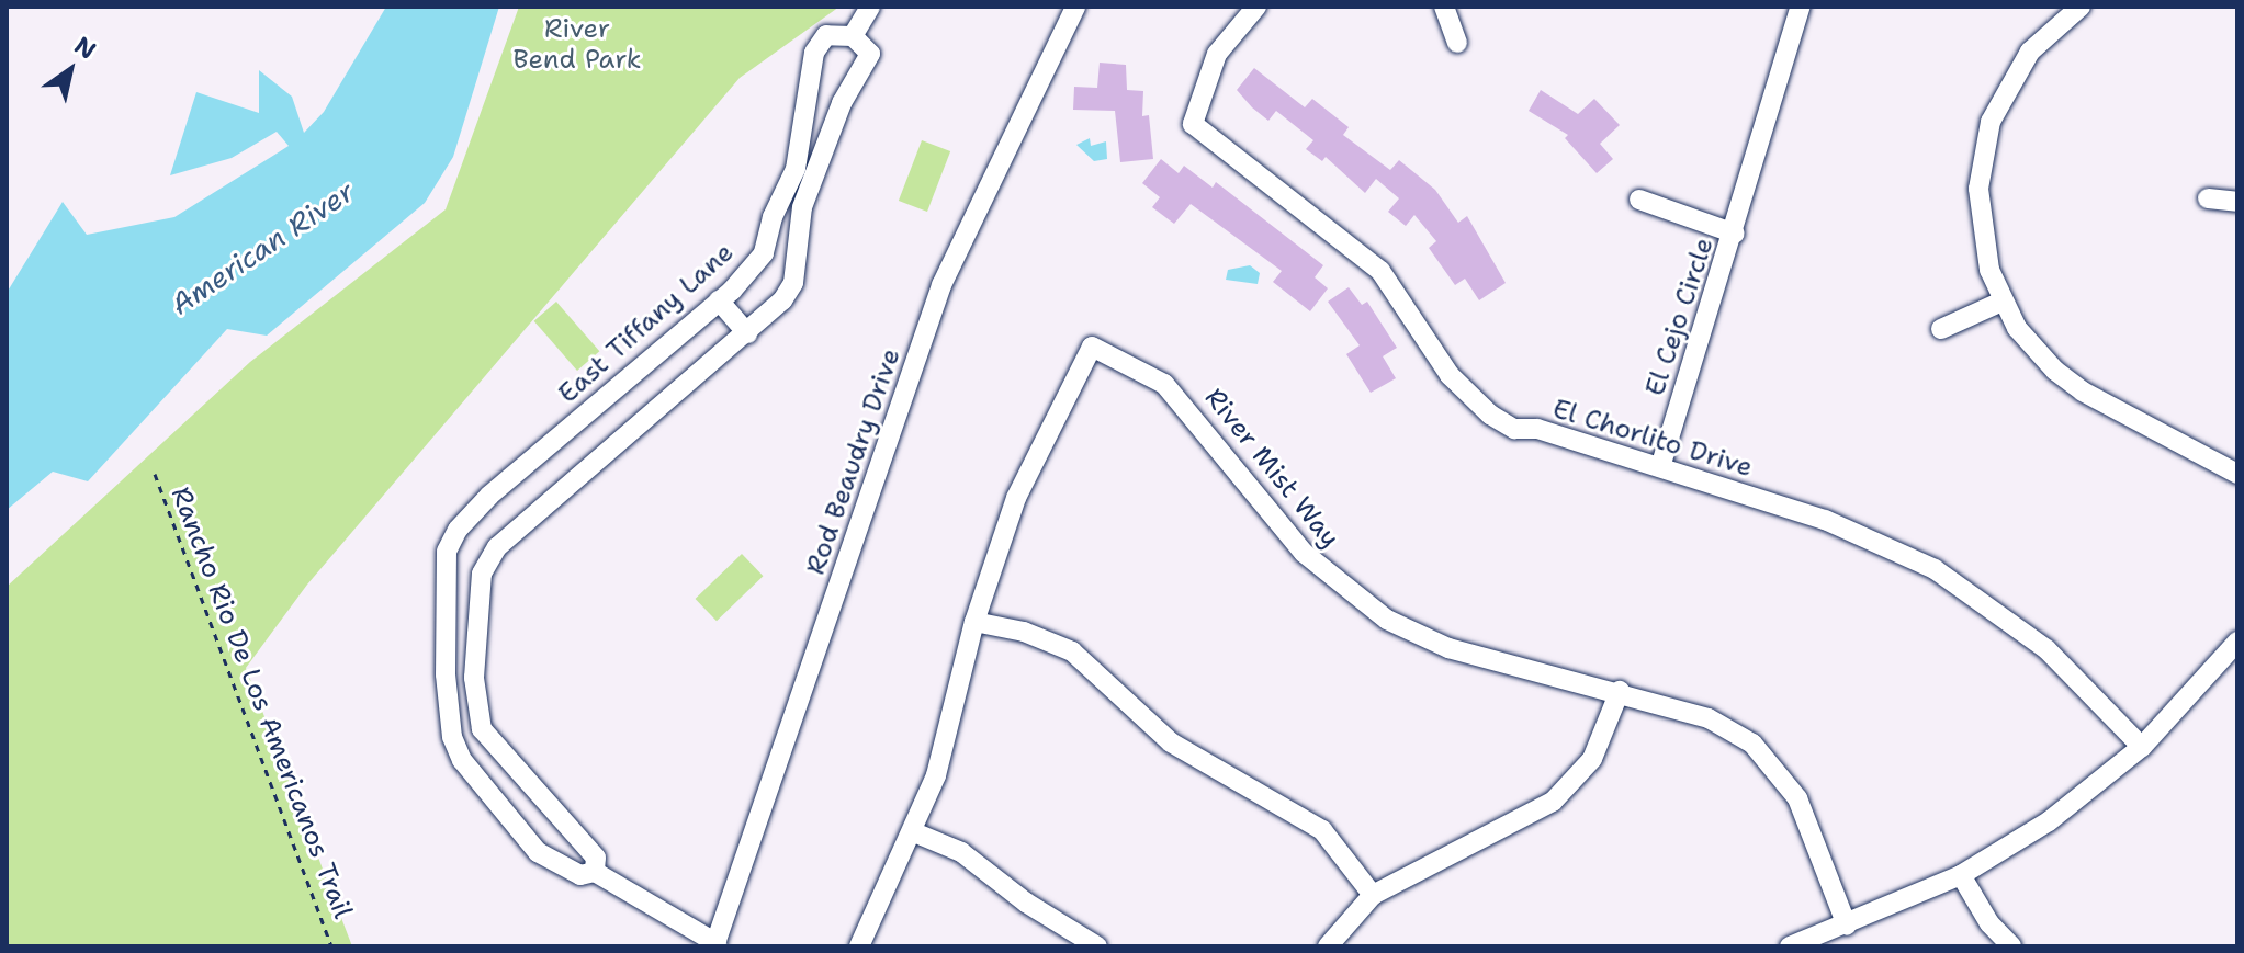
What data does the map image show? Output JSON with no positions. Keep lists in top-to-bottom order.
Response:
{
  "streets": {
    "street": [
      "El Cejo Circle",
      "East Tiffany Lane",
      "El Chorlito Drive",
      "Rod Beaudry Drive",
      "River Mist Way"
    ],
    "path": ["Rancho Rio De Los Americanos Trail"]
  },
  "crossings": [
    ["El Cejo Circle", "El Chorlito Drive"],
    ["East Tiffany Lane", "Rod Beaudry Drive"]
  ],
  "water": ["American River"],
  "parks": ["River Bend Park"],
  "north": "top right"
}
